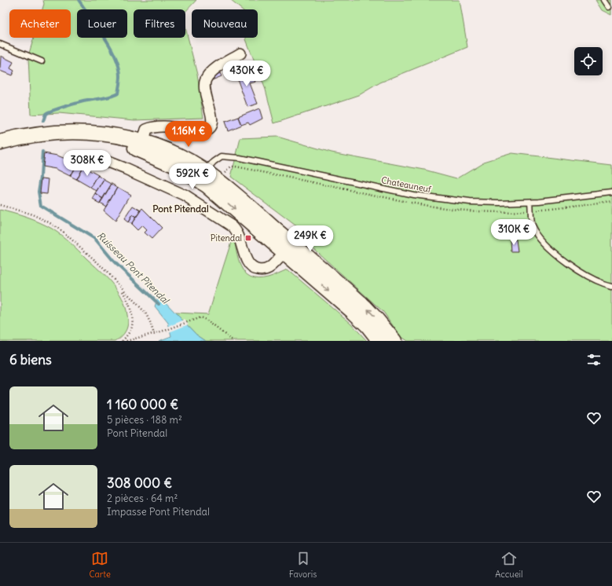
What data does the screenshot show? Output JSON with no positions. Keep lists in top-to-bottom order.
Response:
{
  "streets": {
    "lane": ["Chateauneuf"]
  },
  "districts": ["Pont Pitendal"],
  "water": ["Ruisseau Pont Pitendal"],
  "places": {
    "transit": ["Pitendal"]
  },
  "page": {
    "chip": [
      "Acheter",
      "Louer",
      "Filtres",
      "Nouveau"
    ],
    "price": [
      "430K €",
      "1.16M €",
      "308K €",
      "592K €",
      "310K €",
      "249K €"
    ],
    "heading": "6 biens",
    "list": [
      {
        "name": "1 160 000 €",
        "note": "5 pièces · 188 m² · Pont Pitendal"
      },
      {
        "name": "308 000 €",
        "note": "2 pièces · 64 m² · Impasse Pont Pitendal"
      }
    ],
    "tabs": ["Carte", "Favoris", "Accueil"]
  }
}
